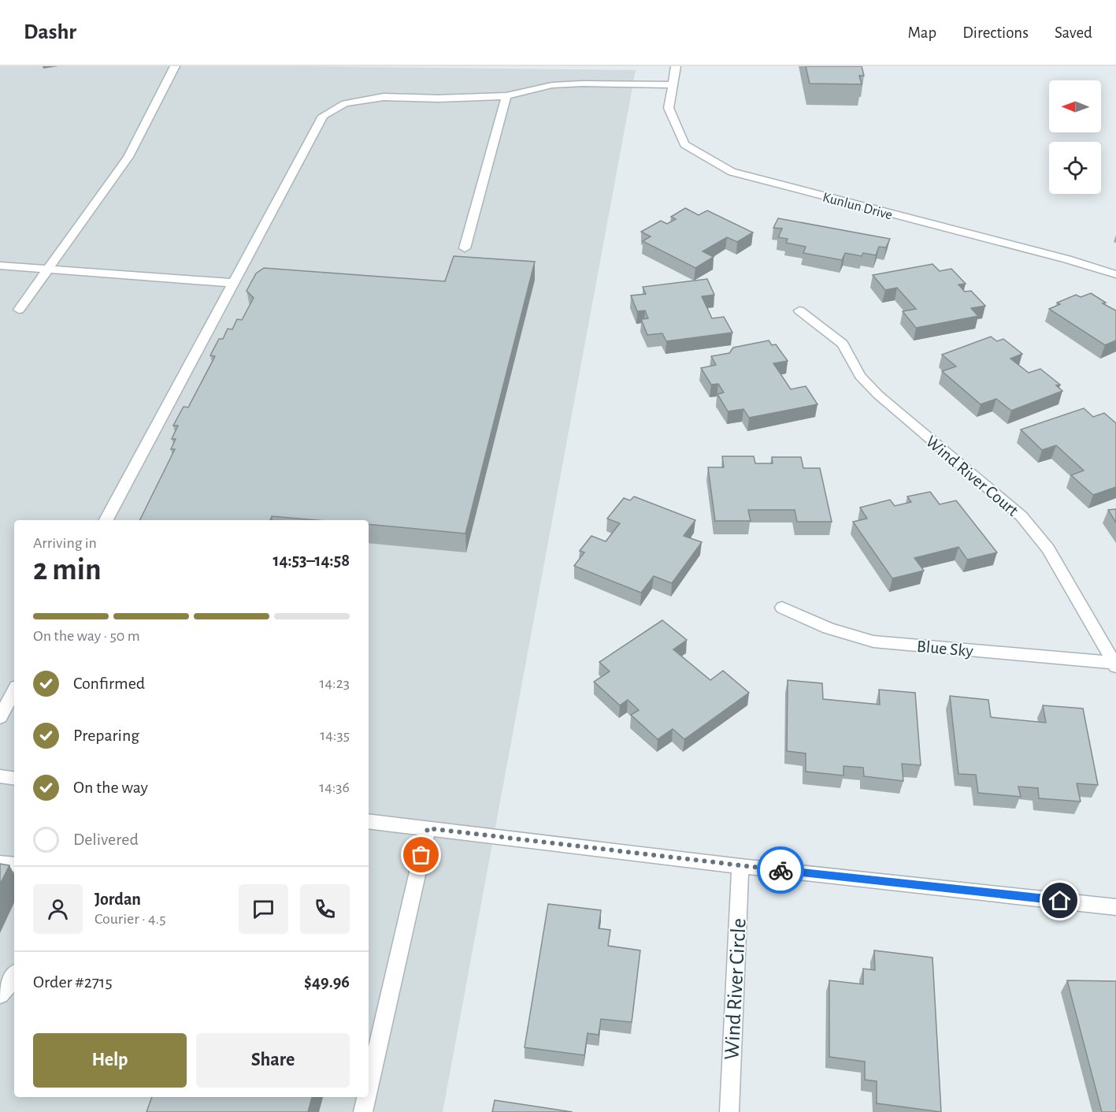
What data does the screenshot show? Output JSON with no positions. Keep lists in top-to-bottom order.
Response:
{
  "streets": {
    "street": [
      "Kunlun Drive",
      "Wind River Court",
      "Blue Sky",
      "Wind River Circle"
    ]
  },
  "crossings": [
    ["Wind River Court", "Blue Sky"]
  ],
  "north": "left",
  "page": {
    "header": "Dashr",
    "nav": ["Map", "Directions", "Saved"],
    "heading": ["2 min", "Arriving in", "14:53–14:58"],
    "panel": [
      "Jordan",
      "Courier · 4.5",
      "Order #2715",
      "$49.96"
    ],
    "bar": "On the way · 50 m",
    "list": [
      ["Confirmed", "14:23"],
      ["Preparing", "14:35"],
      ["On the way", "14:36"],
      "Delivered"
    ],
    "buttons": ["Help", "Share"]
  }
}
